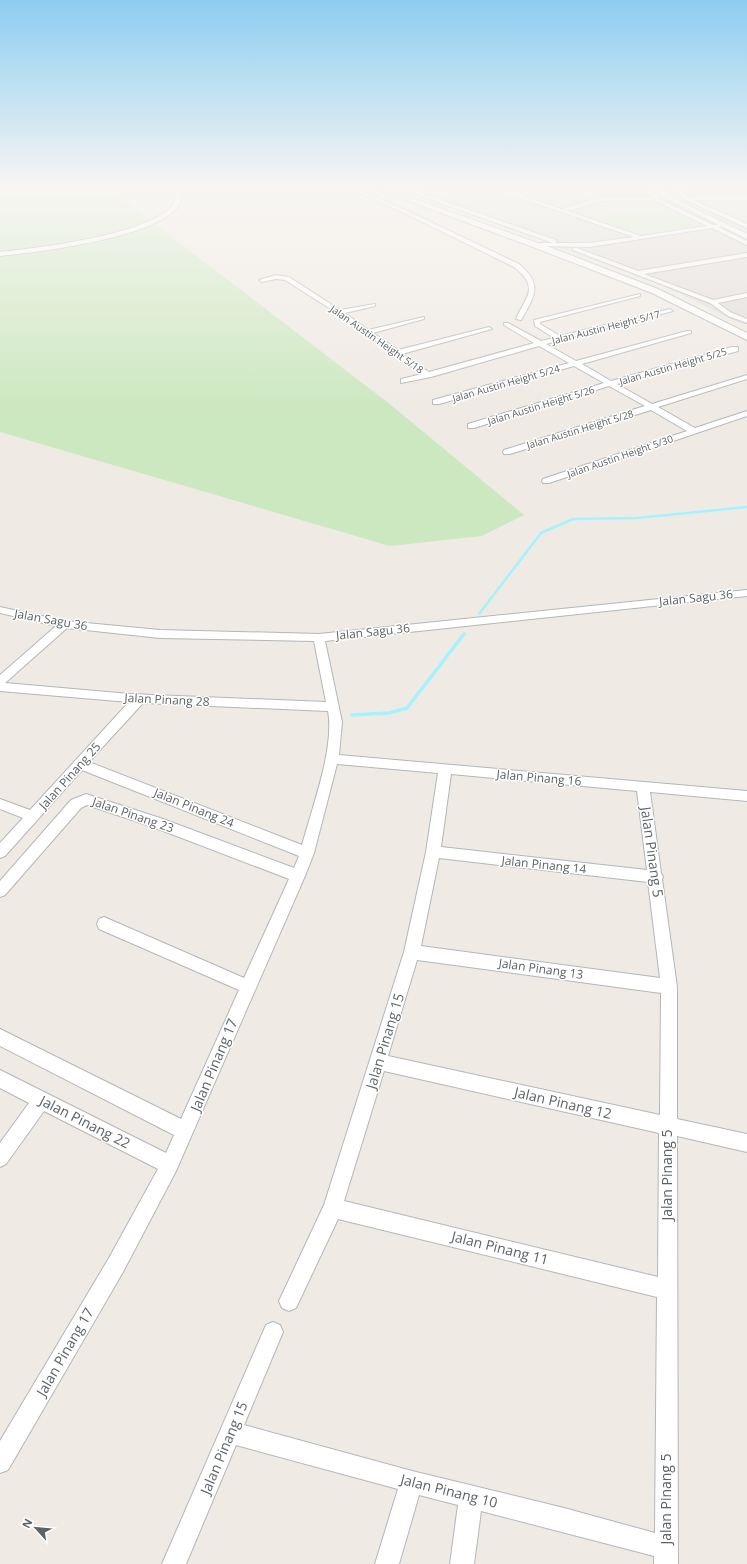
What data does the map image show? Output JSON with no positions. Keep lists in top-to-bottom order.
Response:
{
  "streets": {
    "street": [
      "Jalan Austin Height 5/17",
      "Jalan Austin Height 5/18",
      "Jalan Austin Height 5/25",
      "Jalan Austin Height 5/24",
      "Jalan Austin Height 5/26",
      "Jalan Austin Height 5/28",
      "Jalan Austin Height 5/30",
      "Jalan Sagu 36",
      "Jalan Pinang 28",
      "Jalan Pinang 25",
      "Jalan Pinang 16",
      "Jalan Pinang 24",
      "Jalan Pinang 23",
      "Jalan Pinang 5",
      "Jalan Pinang 14",
      "Jalan Pinang 13",
      "Jalan Pinang 15",
      "Jalan Pinang 17",
      "Jalan Pinang 12",
      "Jalan Pinang 22",
      "Jalan Pinang 11",
      "Jalan Pinang 10"
    ]
  },
  "crossings": [
    ["Jalan Austin Height 5/17", "Jalan Austin Height 5/18"],
    ["Jalan Austin Height 5/25", "Jalan Austin Height 5/26"],
    ["Jalan Sagu 36", "Jalan Pinang 17"],
    ["Jalan Pinang 28", "Jalan Pinang 25"],
    ["Jalan Pinang 28", "Jalan Pinang 17"],
    ["Jalan Pinang 25", "Jalan Pinang 24"],
    ["Jalan Pinang 16", "Jalan Pinang 5"],
    ["Jalan Pinang 16", "Jalan Pinang 15"],
    ["Jalan Pinang 16", "Jalan Pinang 17"],
    ["Jalan Pinang 24", "Jalan Pinang 17"],
    ["Jalan Pinang 23", "Jalan Pinang 17"],
    ["Jalan Pinang 5", "Jalan Pinang 14"],
    ["Jalan Pinang 5", "Jalan Pinang 13"],
    ["Jalan Pinang 5", "Jalan Pinang 12"],
    ["Jalan Pinang 5", "Jalan Pinang 11"],
    ["Jalan Pinang 5", "Jalan Pinang 10"],
    ["Jalan Pinang 14", "Jalan Pinang 15"],
    ["Jalan Pinang 13", "Jalan Pinang 15"],
    ["Jalan Pinang 15", "Jalan Pinang 12"],
    ["Jalan Pinang 15", "Jalan Pinang 11"],
    ["Jalan Pinang 15", "Jalan Pinang 10"],
    ["Jalan Pinang 17", "Jalan Pinang 22"]
  ],
  "north": "top left"
}
